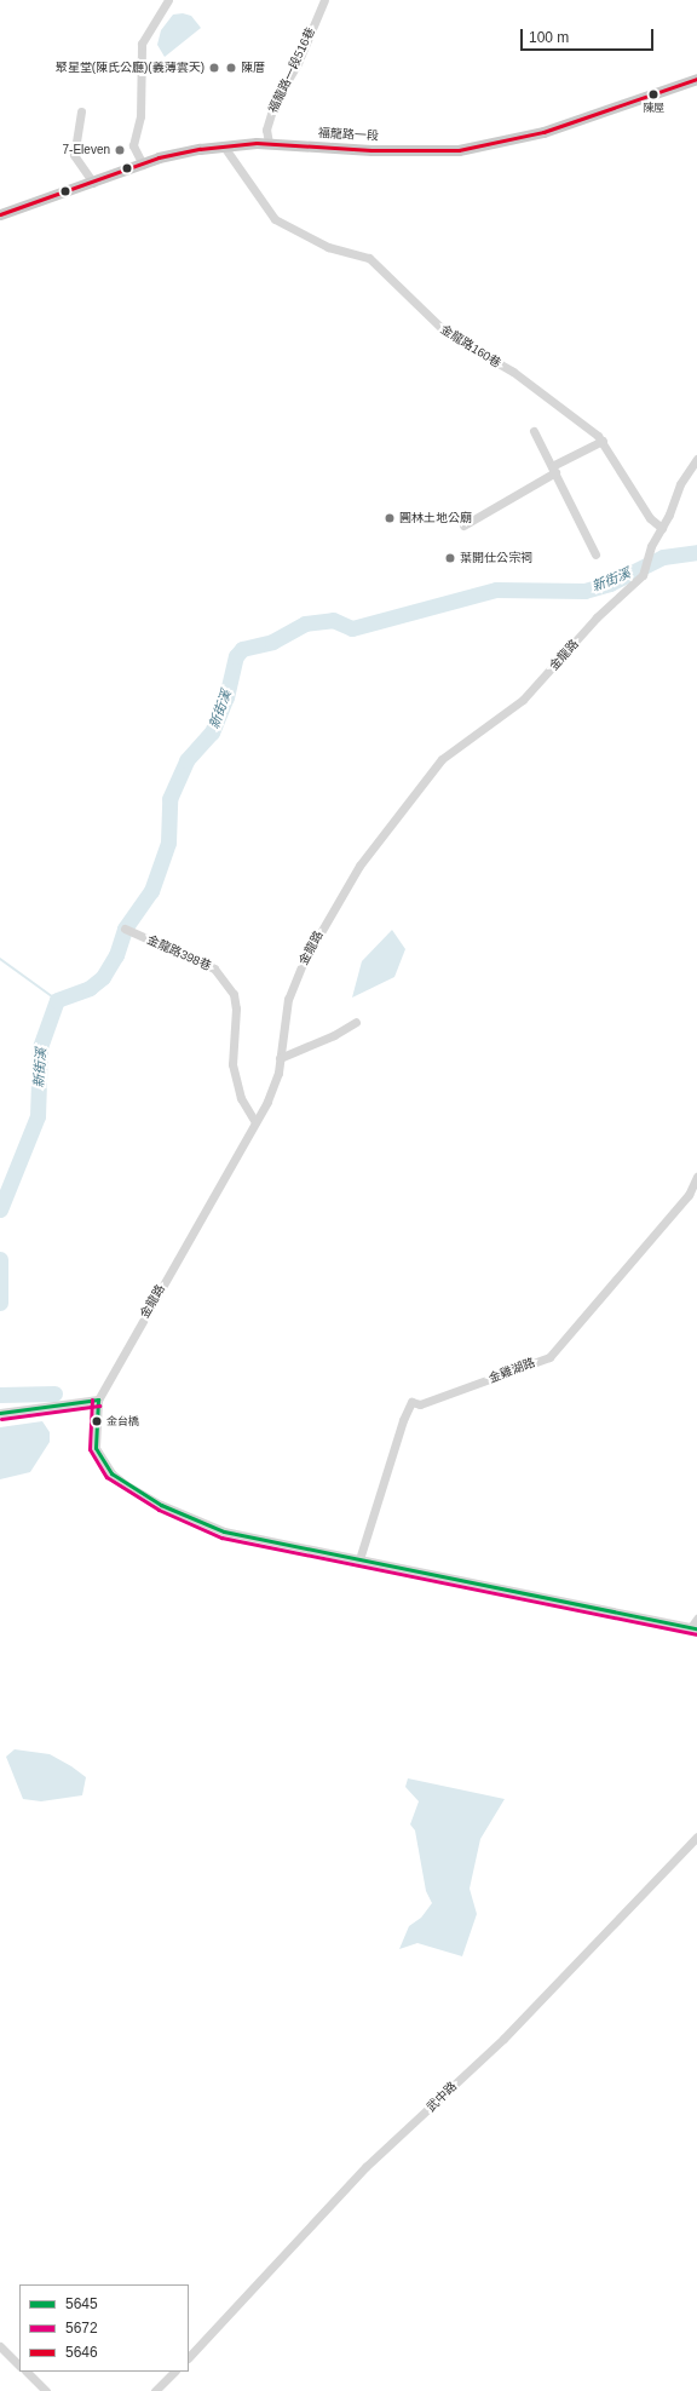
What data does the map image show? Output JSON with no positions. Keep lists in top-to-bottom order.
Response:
{
  "streets": {
    "main road": ["福龍路一段"],
    "street": [
      "福龍路一段516巷",
      "金龍路160巷",
      "金龍路",
      "金龍路398巷",
      "金雞湖路",
      "武中路"
    ]
  },
  "crossings": [
    ["福龍路一段516巷", "福龍路一段"],
    ["福龍路一段", "金龍路160巷"],
    ["金龍路160巷", "金龍路"],
    ["金龍路", "金龍路398巷"]
  ],
  "water": ["新街溪"],
  "places": [
    "聚星堂(陳氏公廳)(義薄雲天)",
    "陳厝",
    "陳屋",
    "7-Eleven",
    "圓林土地公廟",
    "葉開仕公宗祠",
    "金台橋"
  ],
  "lines": ["transit line 5646", "transit line 5645", "transit line 5672"],
  "legend": ["5645", "5672", "5646"],
  "scale_bar": "100 m"
}
